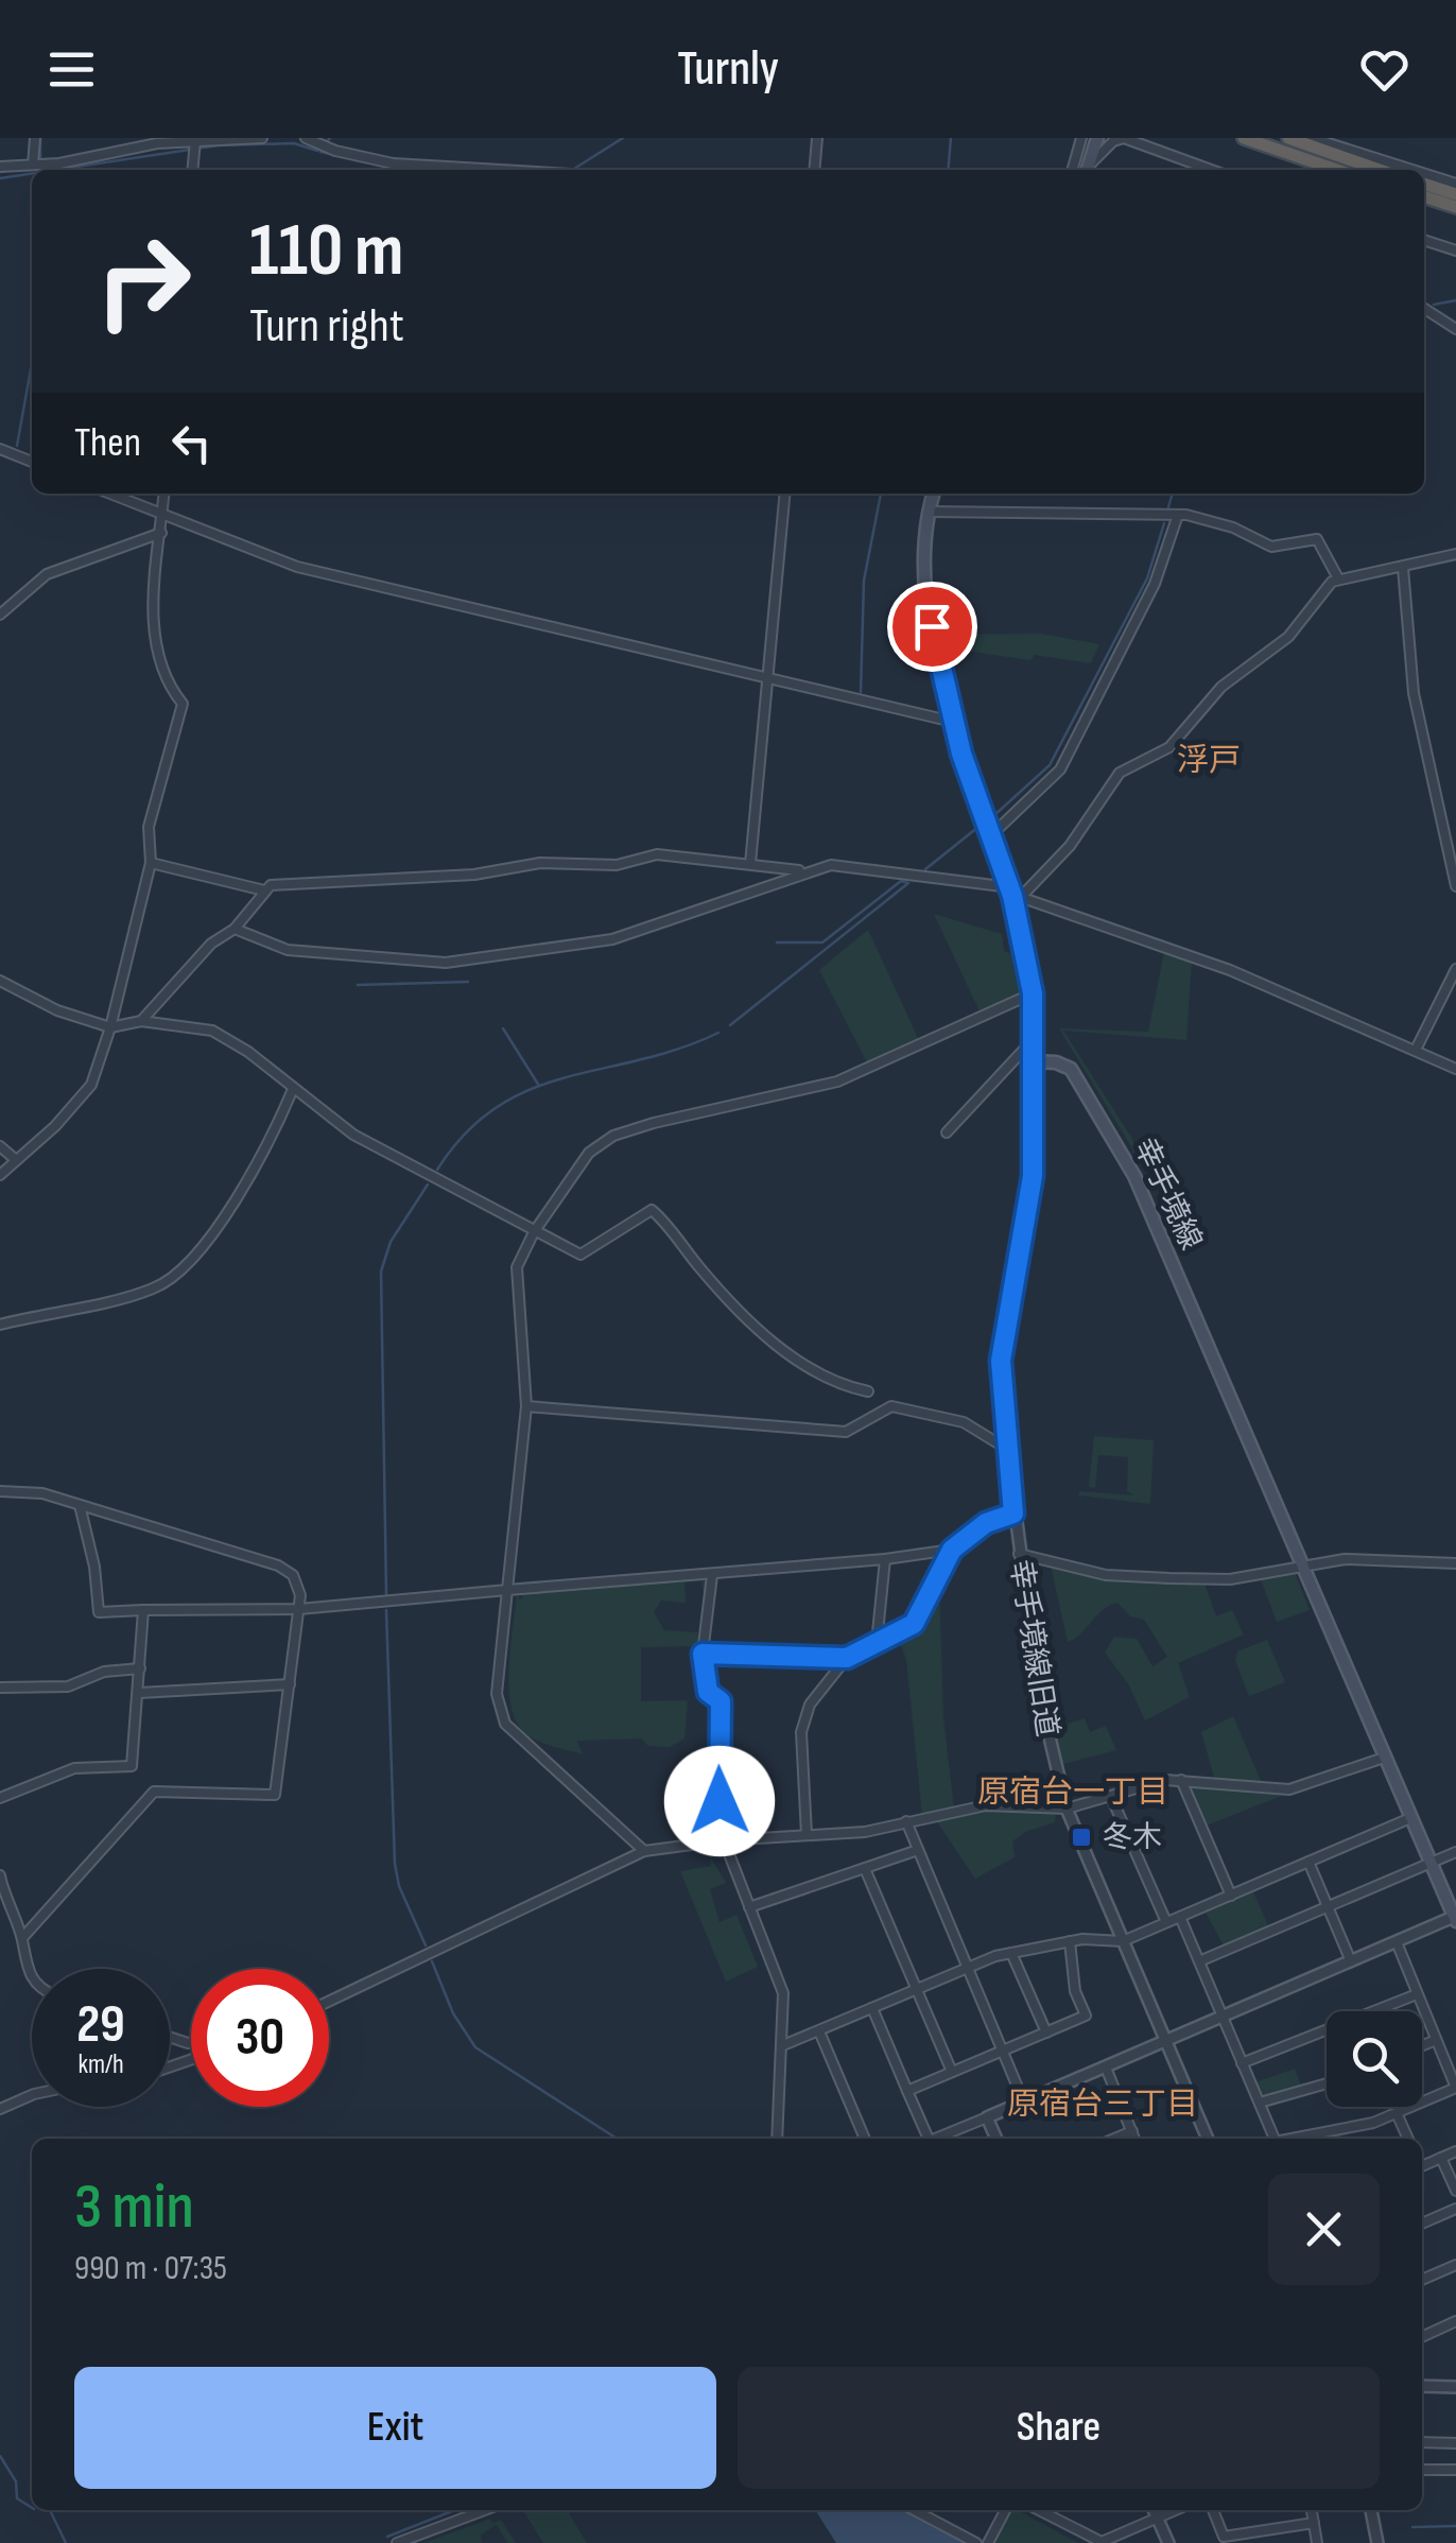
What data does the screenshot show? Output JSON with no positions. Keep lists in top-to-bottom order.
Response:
{
  "streets": {
    "main road": ["幸手境線"],
    "street": ["幸手境線旧道"]
  },
  "crossings": [
    ["幸手境線", "幸手境線旧道"]
  ],
  "districts": ["浮戸", "原宿台一丁目", "原宿台三丁目"],
  "places": {
    "transit": ["冬木"]
  },
  "page": {
    "header": "Turnly",
    "turn": ["110 m", "Turn right"],
    "then": "Then",
    "speed": "29 km/h",
    "limit": "30",
    "heading": ["3 min", "990 m · 07:35"],
    "buttons": ["Exit", "Share"]
  }
}
